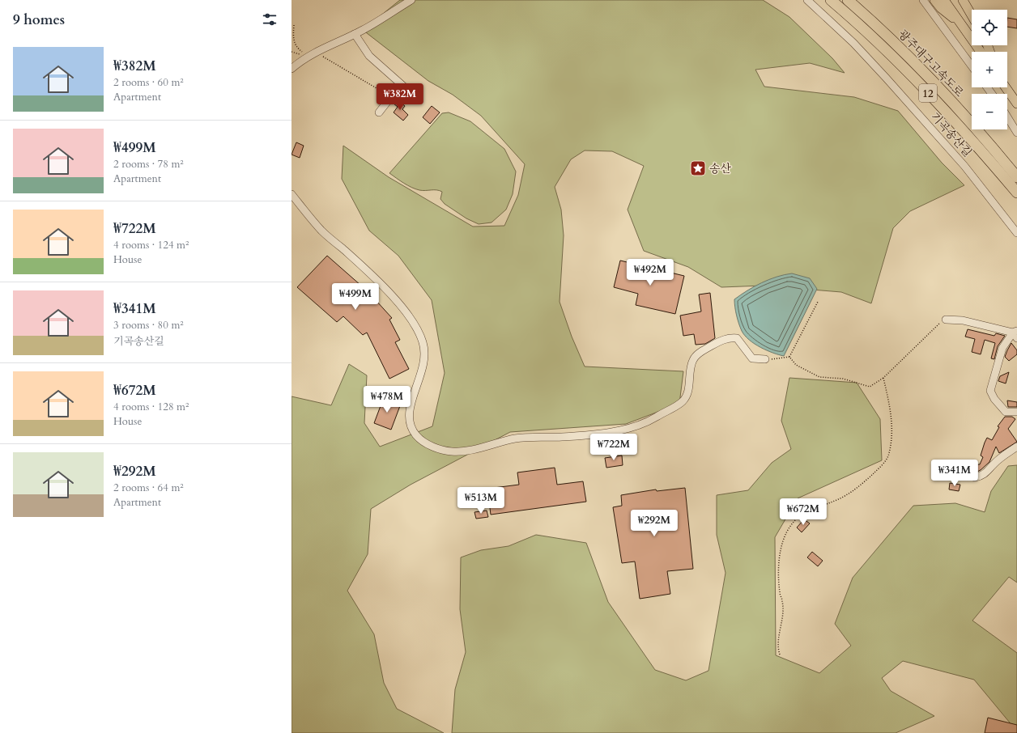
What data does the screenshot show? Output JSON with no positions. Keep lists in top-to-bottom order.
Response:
{
  "streets": {
    "highway": ["광주대구고속도로", "12"],
    "street": ["기곡송산길"]
  },
  "places": {
    "place": ["송산"]
  },
  "page": {
    "heading": "9 homes",
    "map_buttons": ["+", "−"],
    "list": [
      {
        "name": "₩382M",
        "note": "2 rooms · 60 m² · Apartment"
      },
      {
        "name": "₩499M",
        "note": "2 rooms · 78 m² · Apartment"
      },
      {
        "name": "₩722M",
        "note": "4 rooms · 124 m² · House"
      },
      {
        "name": "₩341M",
        "note": "3 rooms · 80 m² · 기곡송산길"
      },
      {
        "name": "₩672M",
        "note": "4 rooms · 128 m² · House"
      },
      {
        "name": "₩292M",
        "note": "2 rooms · 64 m² · Apartment"
      }
    ],
    "price": [
      "₩382M",
      "₩492M",
      "₩499M",
      "₩478M",
      "₩722M",
      "₩341M",
      "₩513M",
      "₩672M",
      "₩292M"
    ]
  }
}
